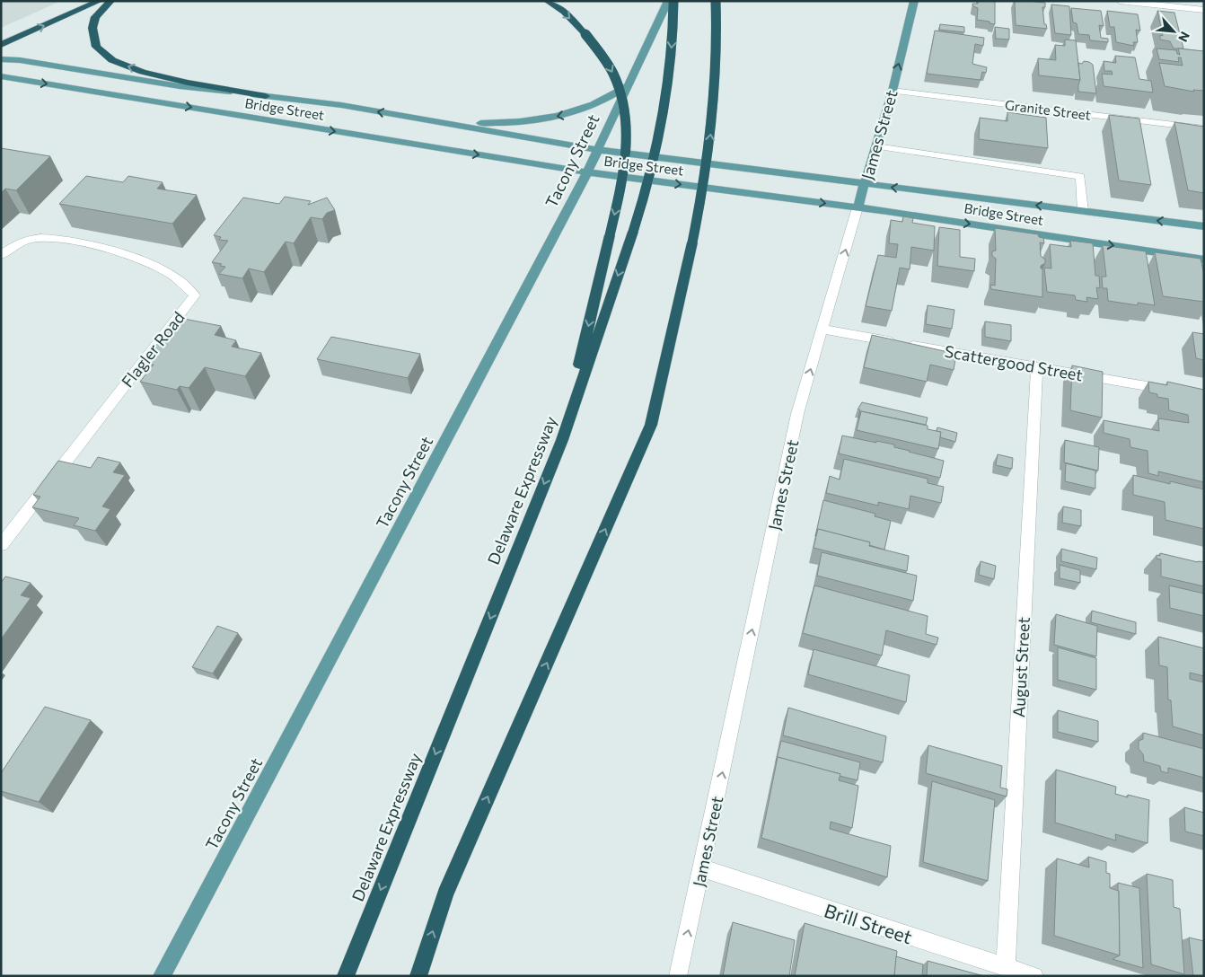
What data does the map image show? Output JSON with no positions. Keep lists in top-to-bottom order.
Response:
{
  "streets": {
    "highway": ["Delaware Expressway"],
    "main road": ["Bridge Street", "James Street", "Tacony Street"],
    "street": [
      "Granite Street",
      "Flagler Road",
      "Scattergood Street",
      "August Street",
      "Brill Street"
    ]
  },
  "crossings": [
    ["Bridge Street", "James Street"],
    ["Bridge Street", "Tacony Street"],
    ["Granite Street", "James Street"],
    ["James Street", "Scattergood Street"],
    ["James Street", "Brill Street"],
    ["Scattergood Street", "August Street"],
    ["August Street", "Brill Street"]
  ],
  "one_way": ["James Street"],
  "north": "bottom right"
}
